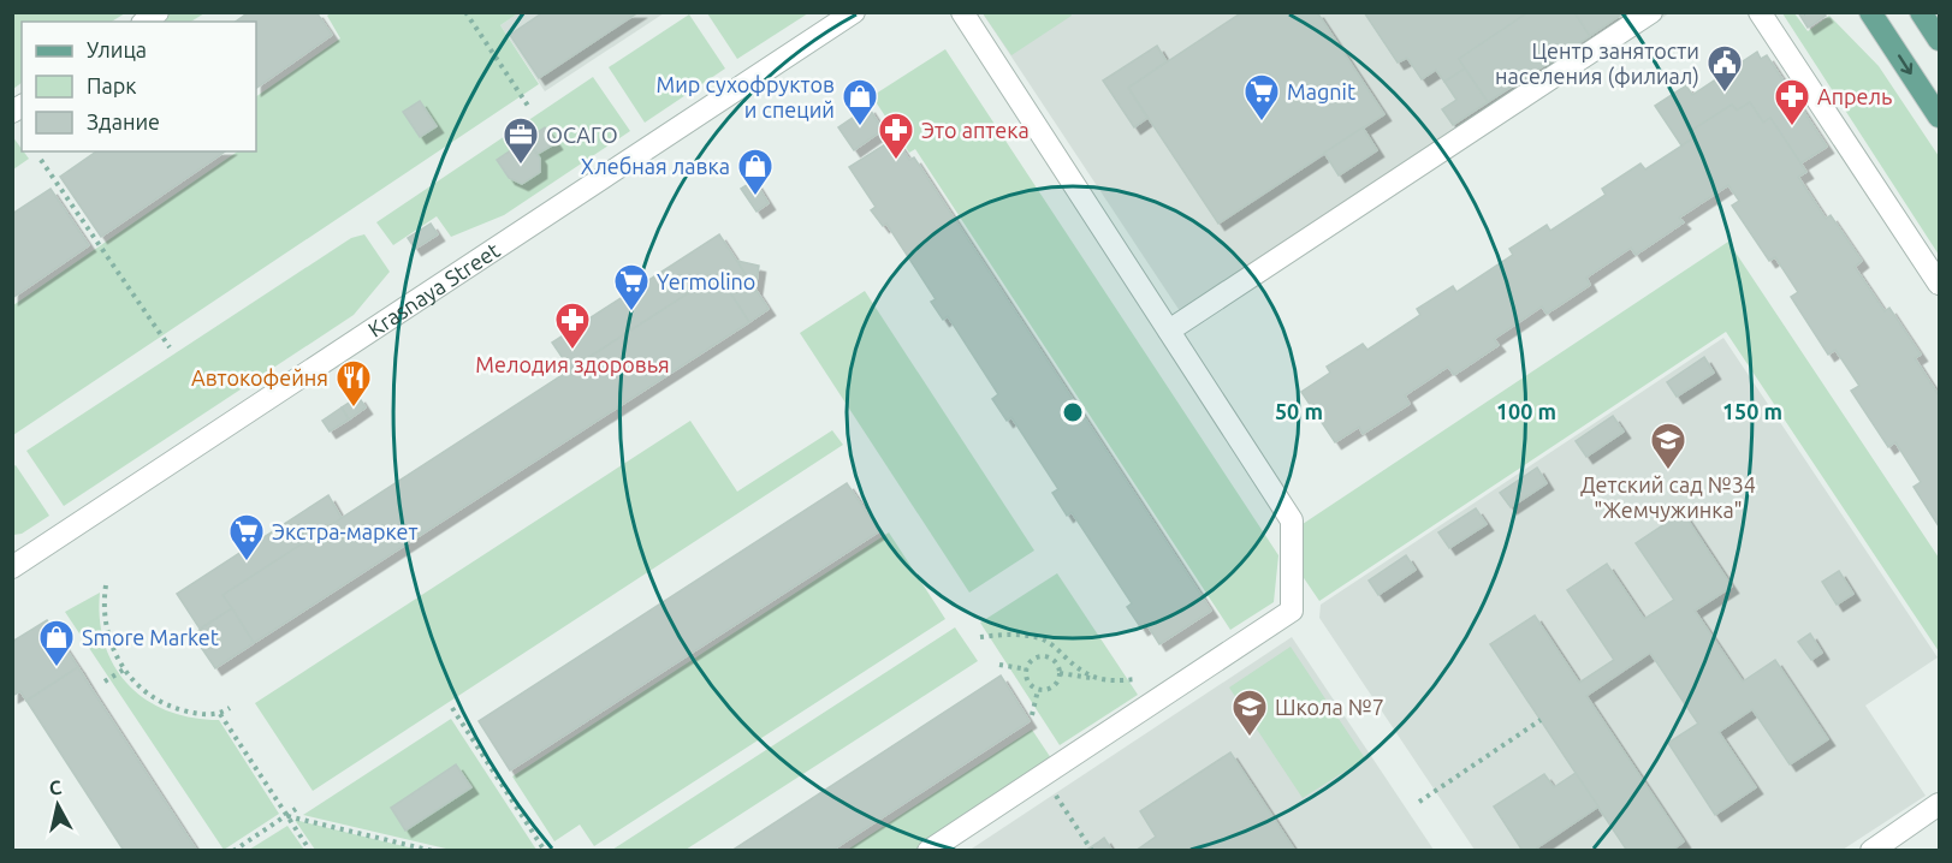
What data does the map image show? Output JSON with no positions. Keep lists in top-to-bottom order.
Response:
{
  "streets": {
    "street": ["Krasnaya Street"]
  },
  "places": {
    "public building": ["Центр занятости населения (филиал)"],
    "supermarket": ["Magnit", "Yermolino", "Экстра-маркет"],
    "shop": ["Мир сухофруктов и специй", "Хлебная лавка", "Smore Market"],
    "pharmacy": ["Апрель", "Это аптека", "Мелодия здоровья"],
    "office": ["ОСАГО"],
    "restaurant": ["Автокофейня"],
    "school or university": ["Детский сад №34 \"Жемчужинка\"", "Школа №7"]
  },
  "legend": ["Улица", "Парк", "Здание"],
  "north": "top",
  "rings": ["50 m", "100 m", "150 m"]
}
